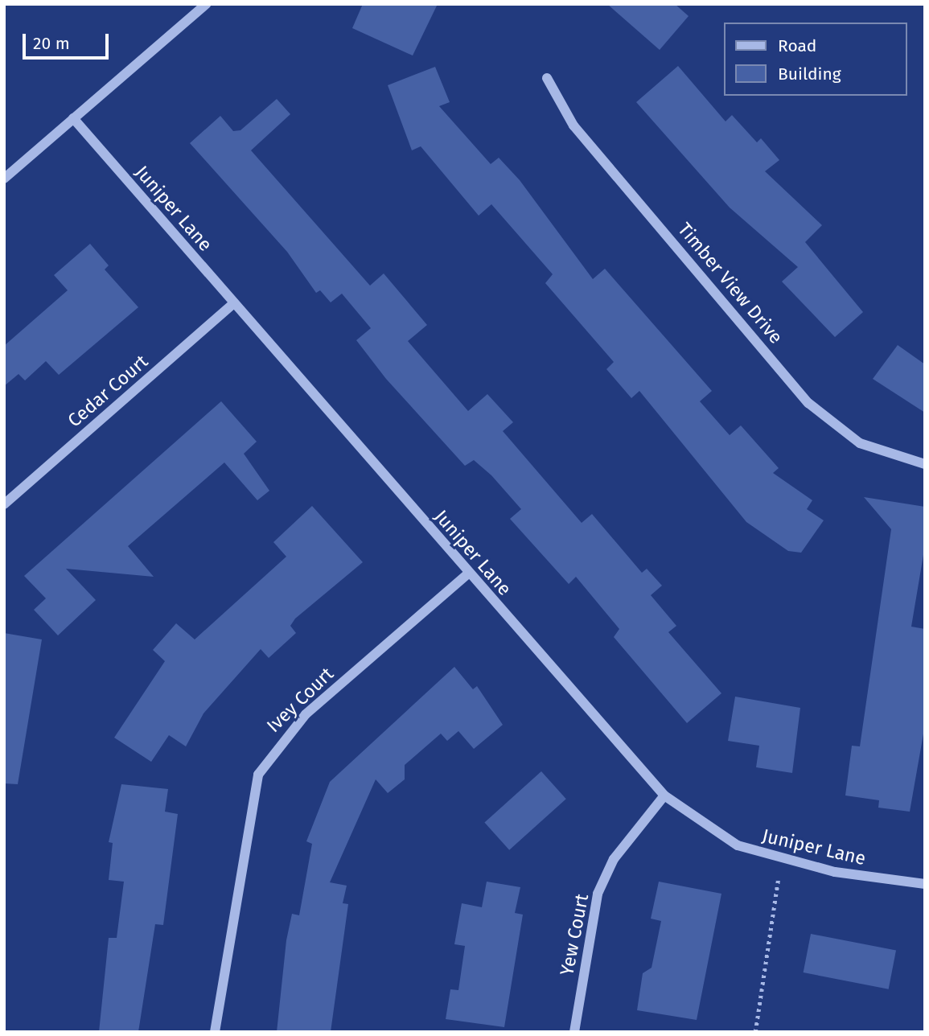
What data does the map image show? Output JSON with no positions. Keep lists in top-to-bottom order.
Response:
{
  "streets": {
    "street": [
      "Juniper Lane",
      "Timber View Drive",
      "Cedar Court",
      "Ivey Court",
      "Yew Court"
    ]
  },
  "crossings": [
    ["Juniper Lane", "Cedar Court"],
    ["Juniper Lane", "Ivey Court"],
    ["Juniper Lane", "Yew Court"]
  ],
  "legend": ["Road", "Building"],
  "scale_bar": "20 m"
}
